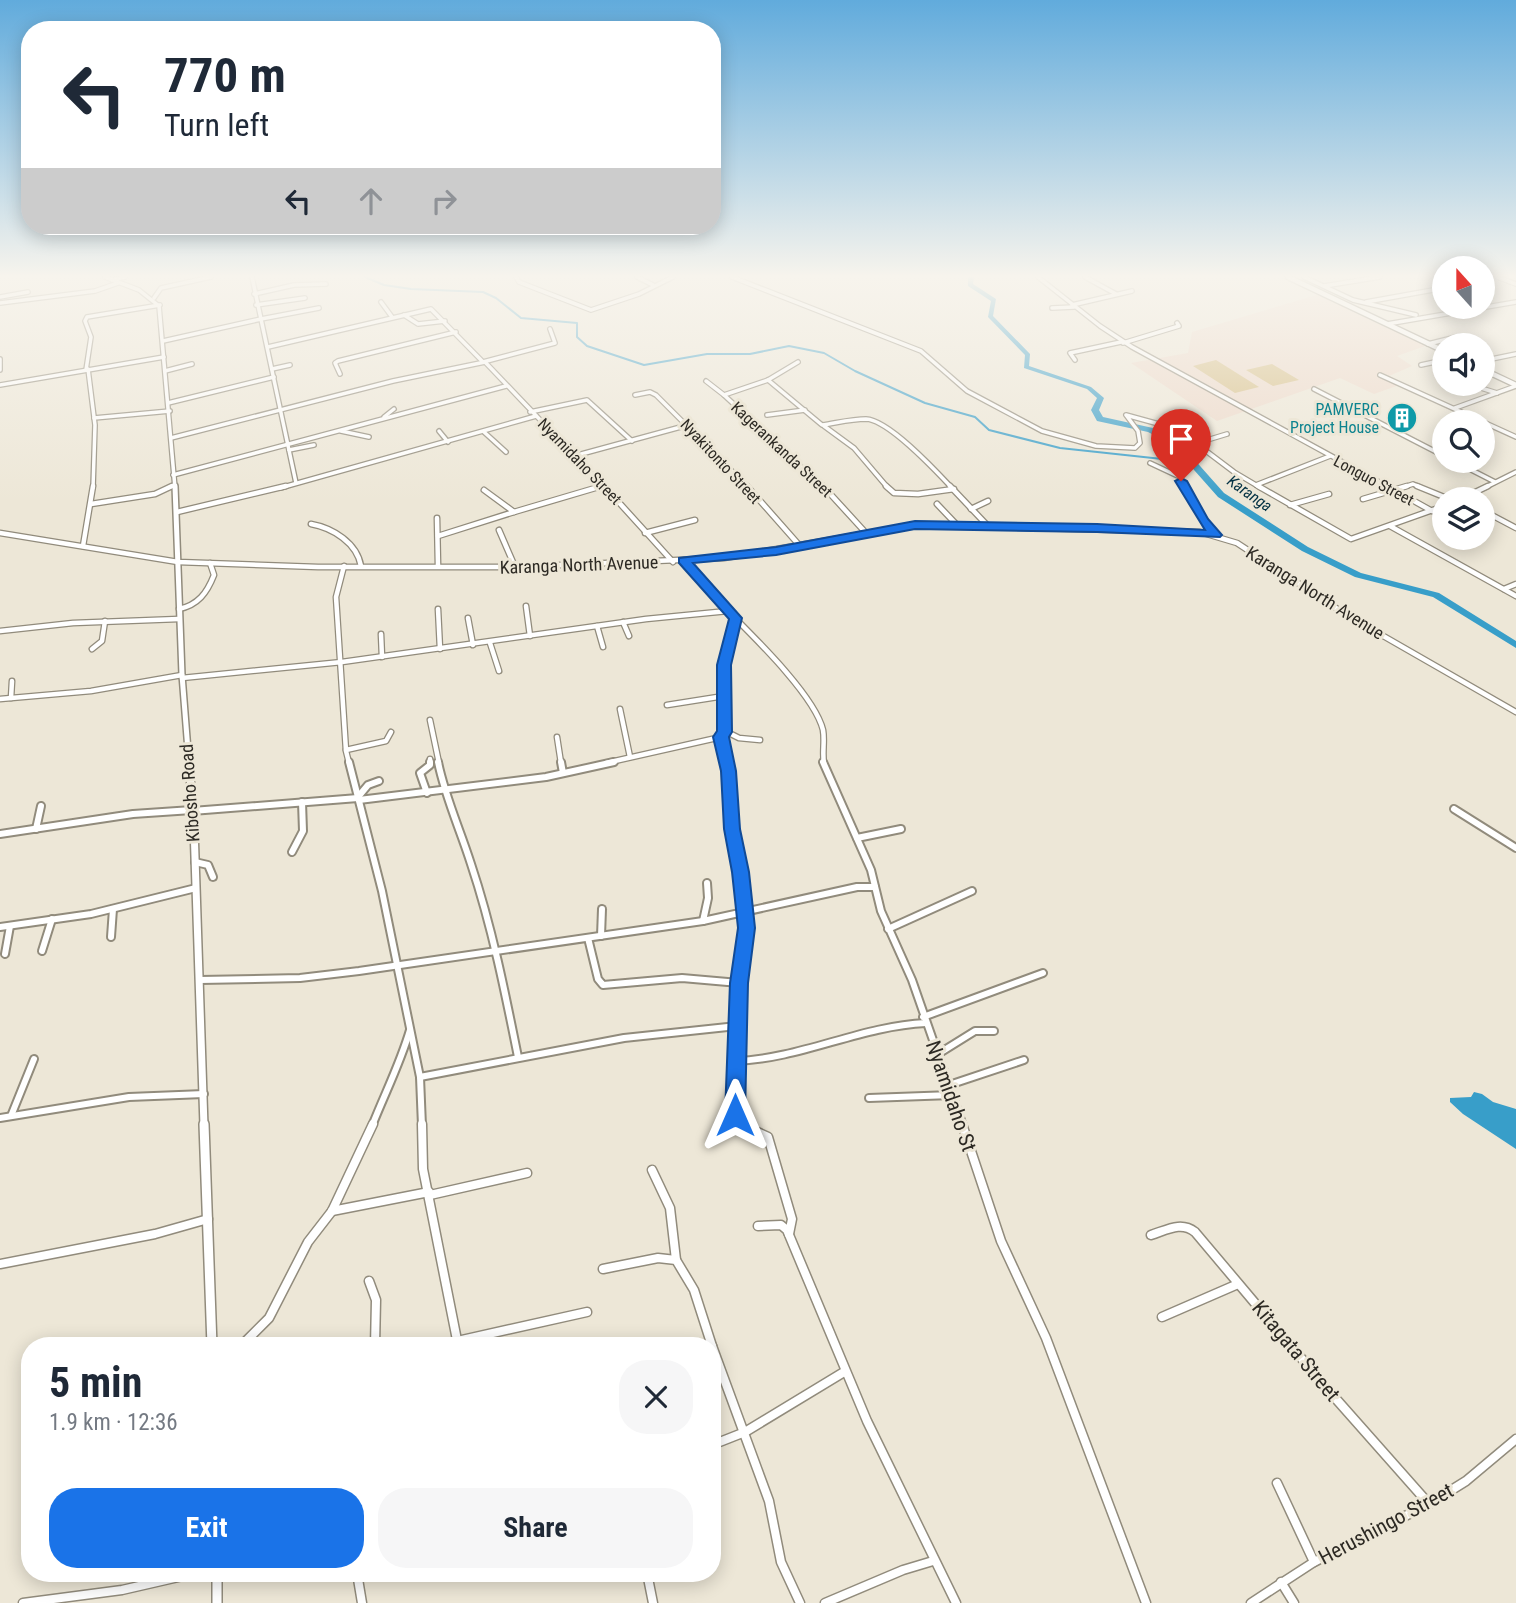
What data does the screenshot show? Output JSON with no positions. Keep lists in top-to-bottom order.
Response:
{
  "streets": {
    "street": [
      "Kagerankanda Street",
      "Nyamidaho Street",
      "Nyakitonto Street",
      "Longuo Street",
      "Karanga North Avenue",
      "Kibosho Road",
      "Nyamidaho St",
      "Kitagata Street",
      "Herushingo Street"
    ]
  },
  "crossings": [
    ["Kagerankanda Street", "Karanga North Avenue"],
    ["Nyamidaho Street", "Karanga North Avenue"],
    ["Nyakitonto Street", "Karanga North Avenue"],
    ["Karanga North Avenue", "Kibosho Road"],
    ["Karanga North Avenue", "Nyamidaho St"],
    ["Kitagata Street", "Herushingo Street"]
  ],
  "water": ["Karanga"],
  "places": {
    "building": ["PAMVERC Project House"]
  },
  "north": "top",
  "page": {
    "turn": ["770 m", "Turn left"],
    "heading": ["5 min", "1.9 km · 12:36"],
    "buttons": ["Exit", "Share"]
  }
}
